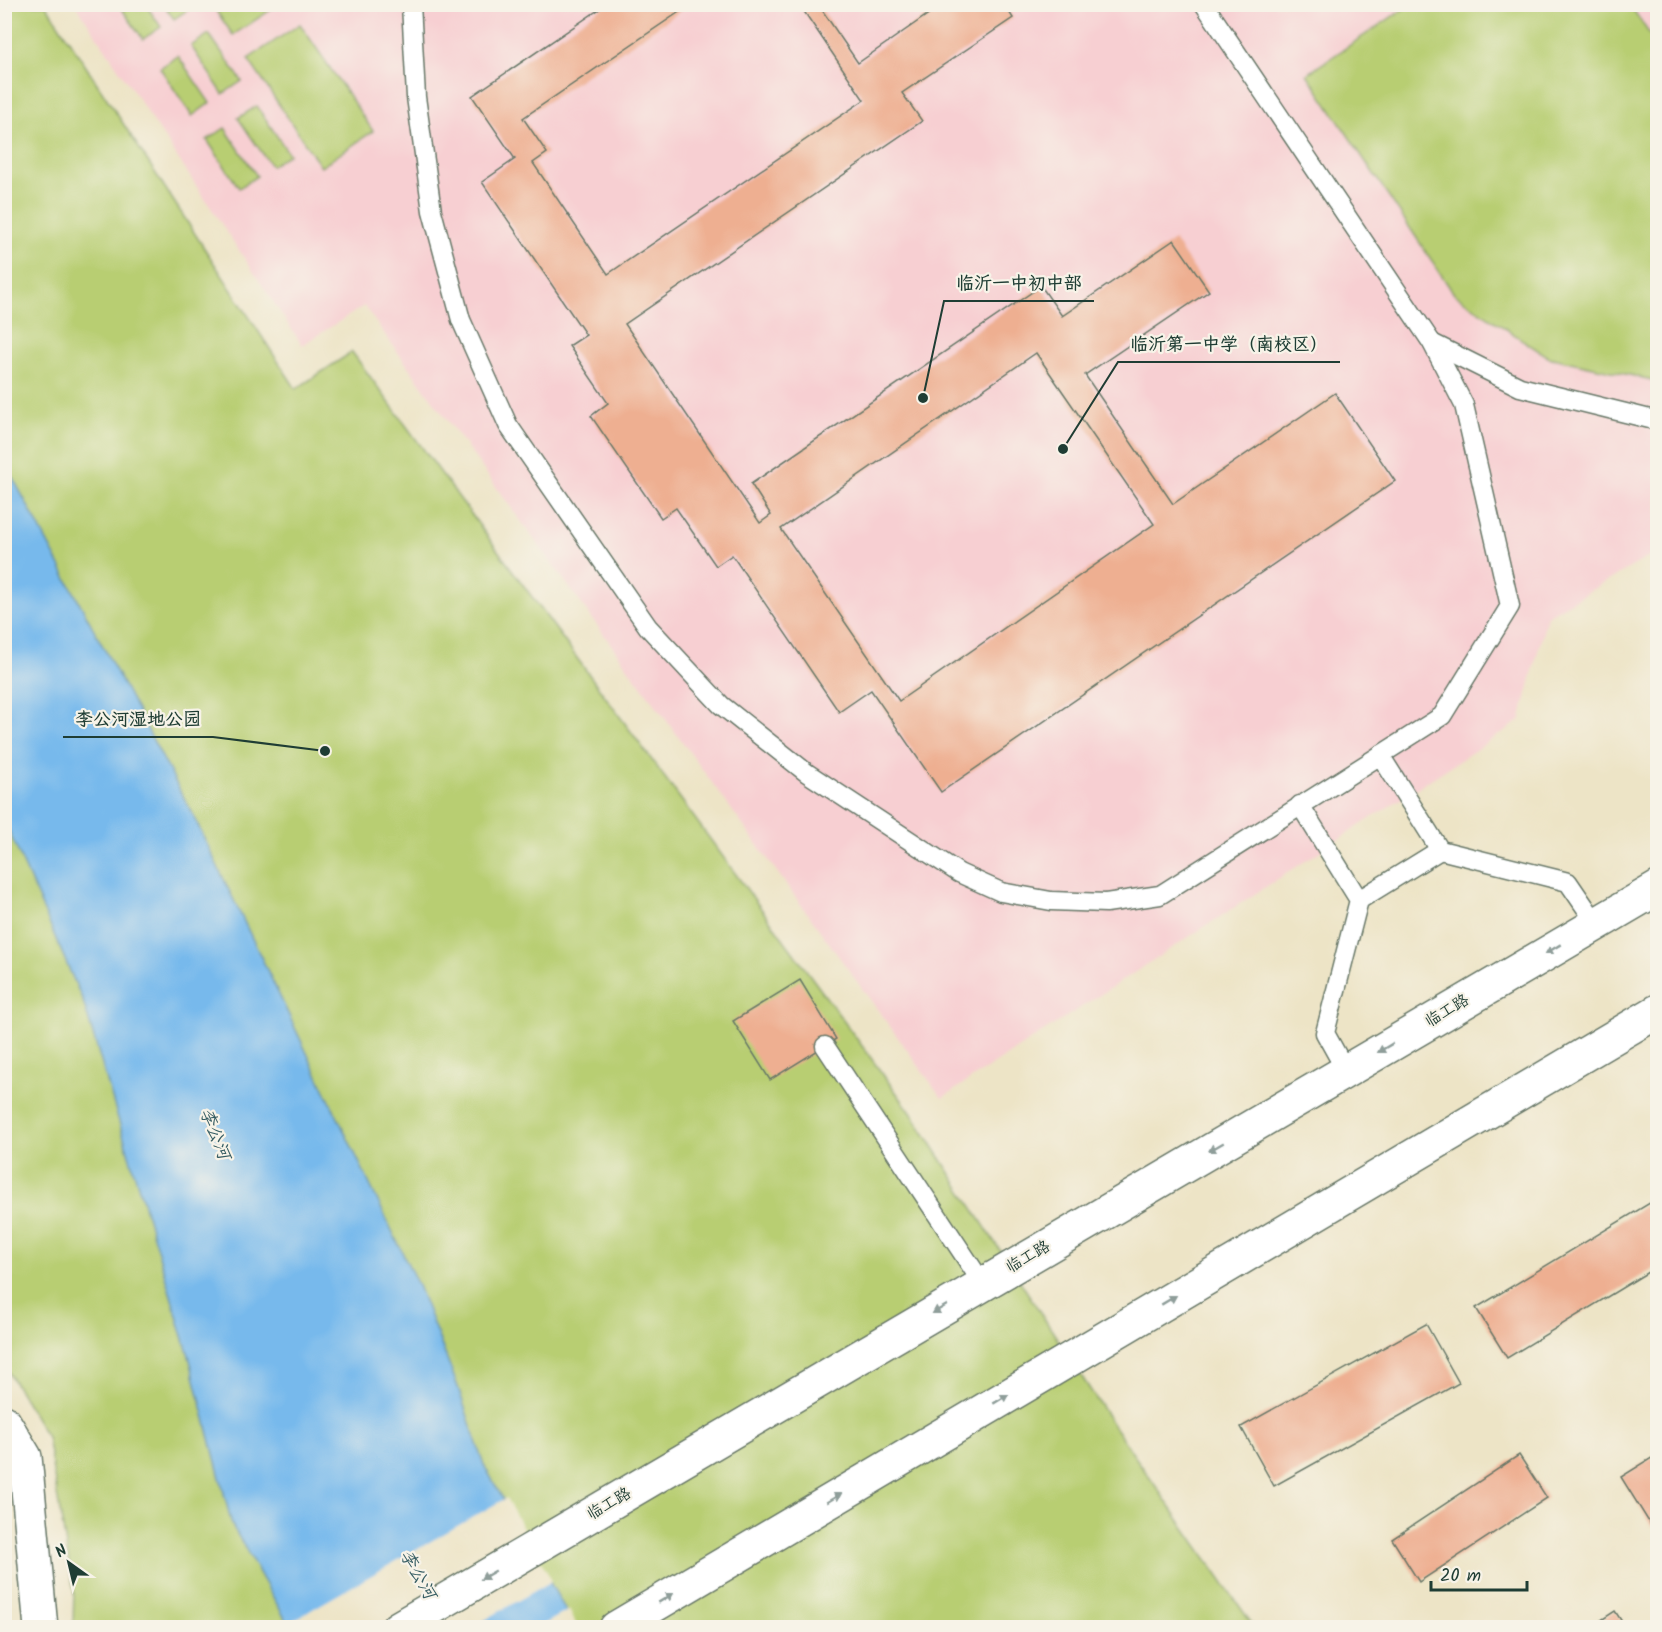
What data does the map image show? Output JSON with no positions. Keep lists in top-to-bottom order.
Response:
{
  "streets": {
    "main road": ["临工路"]
  },
  "water": ["李公河"],
  "places": ["临沂一中初中部", "临沂第一中学（南校区）", "李公河湿地公园"],
  "scale_bar": "20 m",
  "north": "top left"
}
